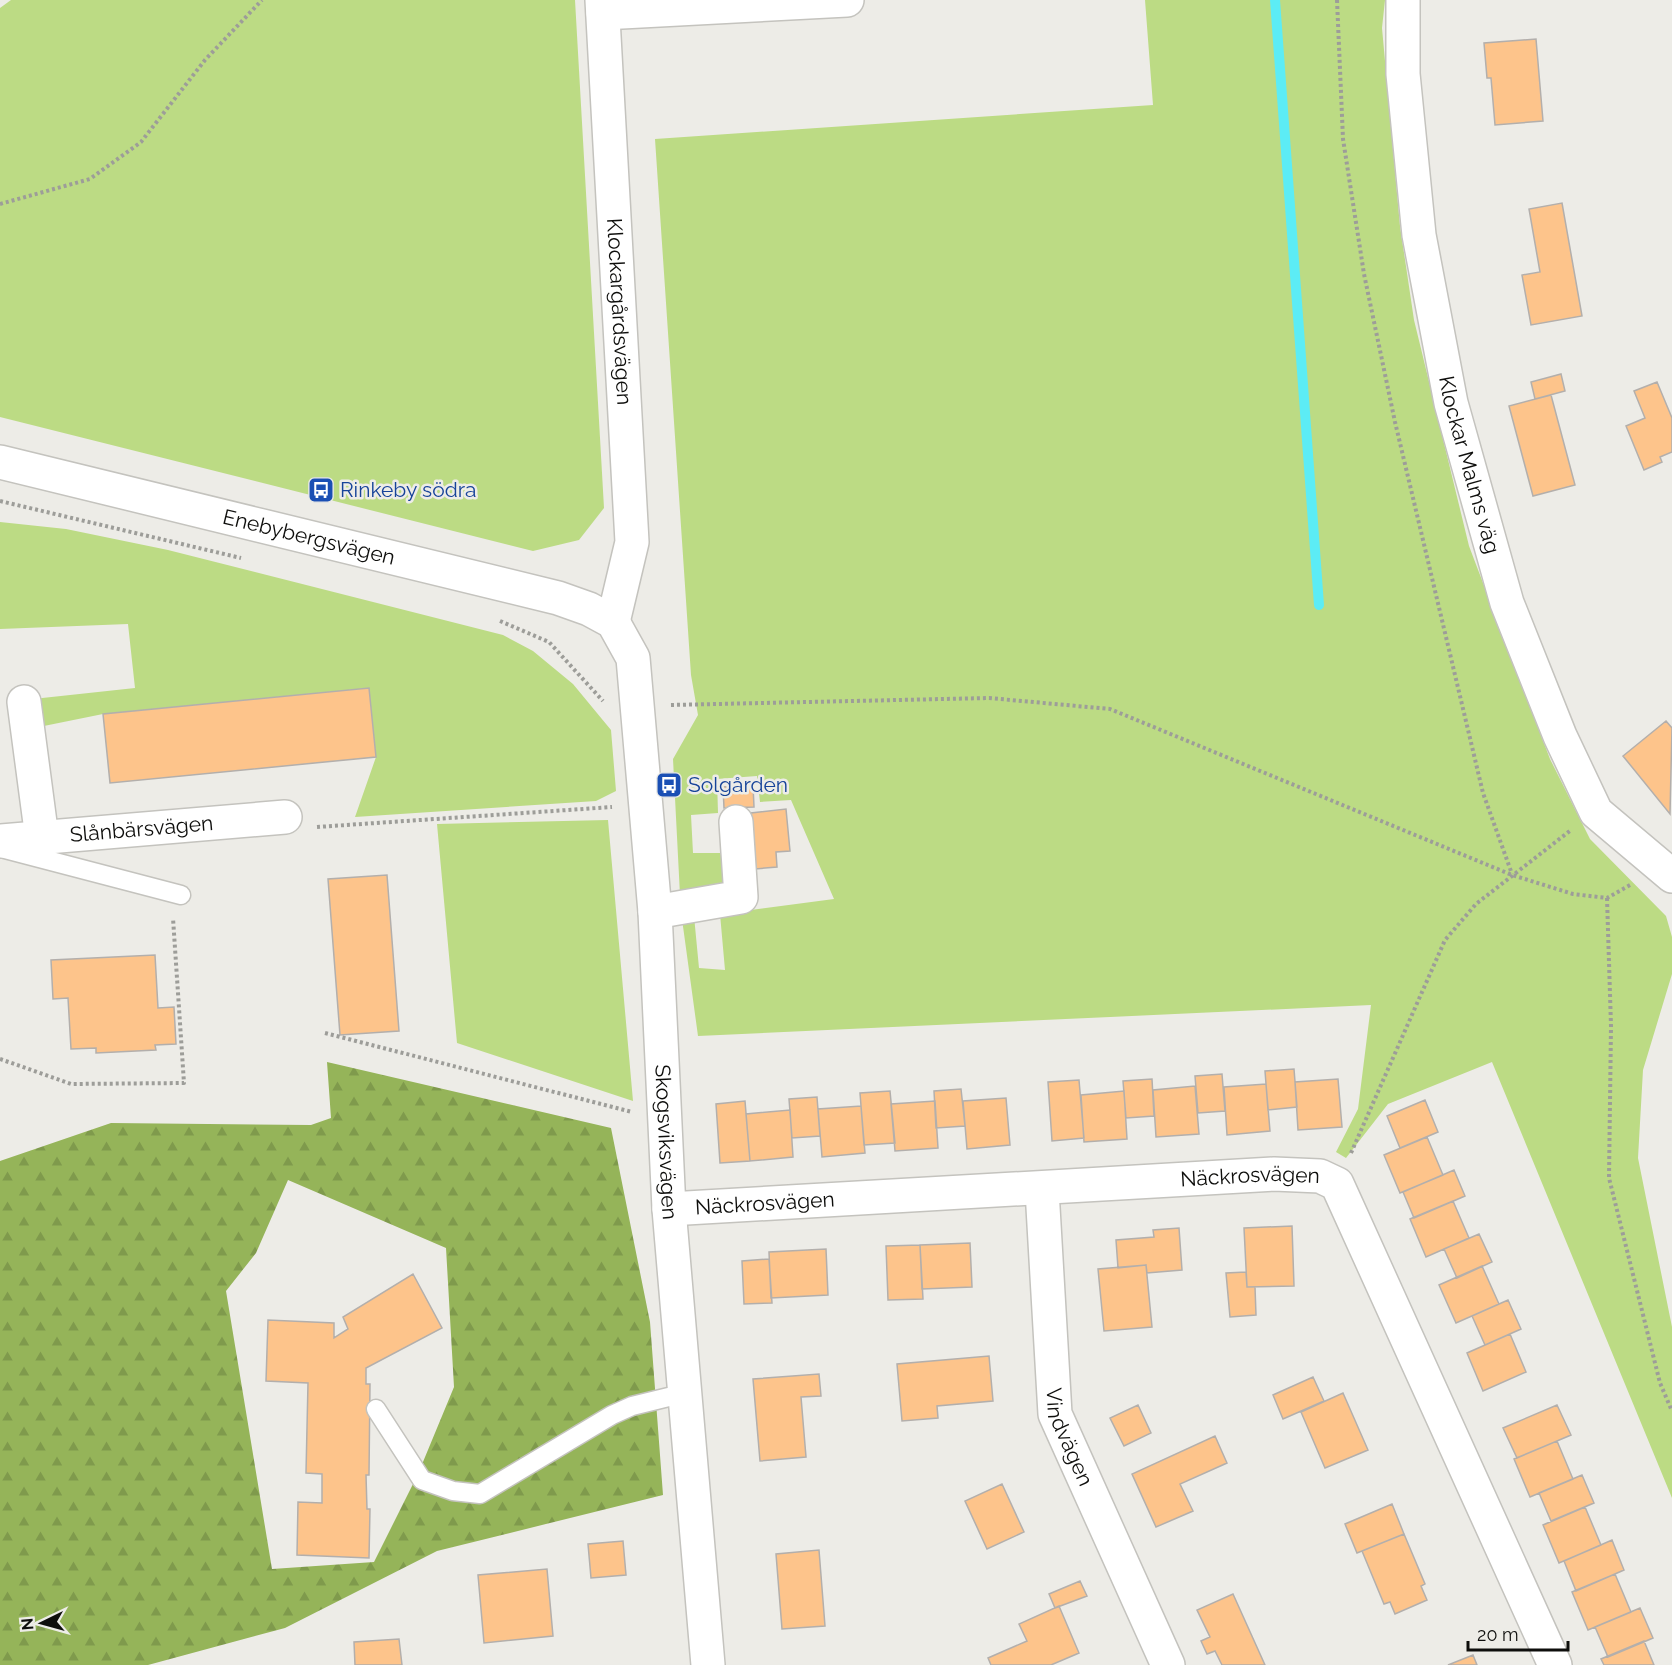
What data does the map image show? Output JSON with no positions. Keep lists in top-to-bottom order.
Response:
{
  "streets": {
    "street": [
      "Klockargårdsvägen",
      "Klockar Malms väg",
      "Enebybergsvägen",
      "Slånbärsvägen",
      "Skogsviksvägen",
      "Näckrosvägen",
      "Vindvägen"
    ]
  },
  "crossings": [
    ["Klockargårdsvägen", "Enebybergsvägen"],
    ["Klockargårdsvägen", "Skogsviksvägen"],
    ["Enebybergsvägen", "Skogsviksvägen"],
    ["Skogsviksvägen", "Näckrosvägen"],
    ["Näckrosvägen", "Vindvägen"]
  ],
  "places": {
    "bus stop": ["Rinkeby södra", "Solgården"]
  },
  "scale_bar": "20 m",
  "north": "left"
}
